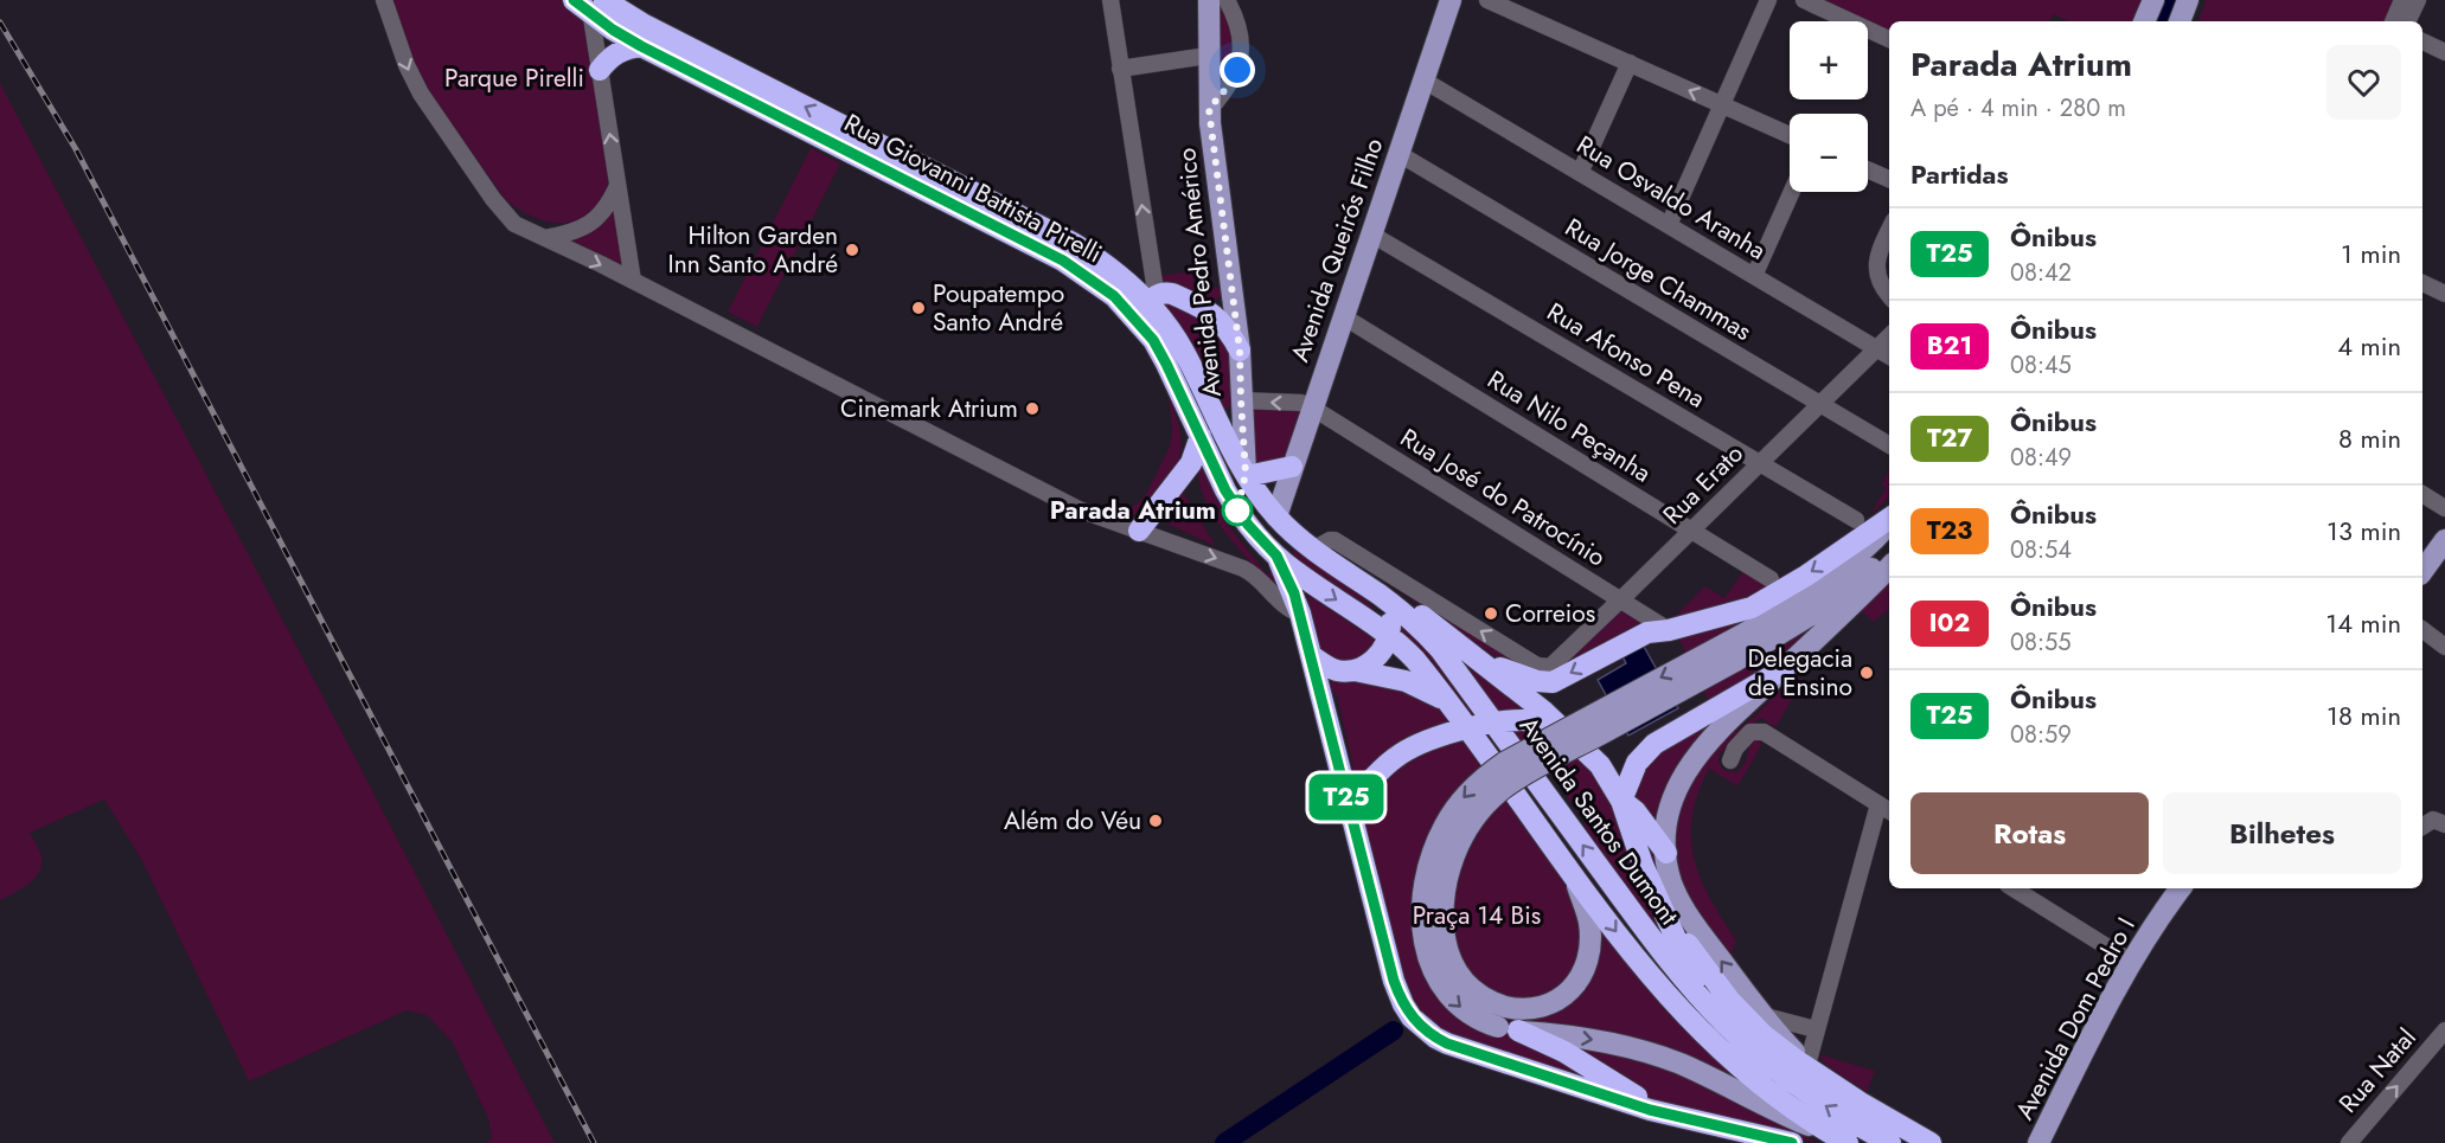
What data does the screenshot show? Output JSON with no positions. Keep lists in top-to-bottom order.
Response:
{
  "streets": {
    "highway": ["Rua Giovanni Battista Pirelli", "Avenida Santos Dumont"],
    "main road": ["Avenida Queirós Filho", "Avenida Pedro Américo", "Avenida Dom Pedro I"],
    "street": [
      "Rua Osvaldo Aranha",
      "Rua Jorge Chammas",
      "Rua Afonso Pena",
      "Rua Nilo Peçanha",
      "Rua Erato",
      "Rua José do Patrocínio",
      "Rua Natal"
    ]
  },
  "crossings": [
    ["Rua Giovanni Battista Pirelli", "Avenida Queirós Filho"],
    ["Rua Giovanni Battista Pirelli", "Avenida Pedro Américo"],
    ["Rua Giovanni Battista Pirelli", "Avenida Santos Dumont"],
    ["Rua Osvaldo Aranha", "Avenida Queirós Filho"],
    ["Rua Osvaldo Aranha", "Rua Erato"],
    ["Avenida Queirós Filho", "Rua Jorge Chammas"],
    ["Avenida Queirós Filho", "Rua Afonso Pena"],
    ["Avenida Queirós Filho", "Rua Nilo Peçanha"],
    ["Avenida Queirós Filho", "Rua José do Patrocínio"],
    ["Avenida Queirós Filho", "Avenida Santos Dumont"],
    ["Rua Jorge Chammas", "Rua Erato"],
    ["Rua Afonso Pena", "Rua Erato"],
    ["Rua Nilo Peçanha", "Rua Erato"],
    ["Rua Erato", "Rua José do Patrocínio"],
    ["Rua Erato", "Avenida Santos Dumont"]
  ],
  "one_way": ["Rua Erato", "Rua Natal"],
  "parks": ["Parque Pirelli", "Praça 14 Bis"],
  "places": [
    "Hilton Garden Inn Santo André",
    "Poupatempo Santo André",
    "Cinemark Atrium",
    "Parada Atrium",
    "Correios",
    "Delegacia de Ensino",
    "Além do Véu"
  ],
  "lines": ["bus line T25"],
  "page": {
    "on_map": "T25",
    "map_buttons": ["+", "−"],
    "heading": [
      ["Parada Atrium", "A pé · 4 min · 280 m"],
      "Partidas"
    ],
    "list": [
      {
        "mark": "T25",
        "name": "Ônibus",
        "note": "08:42",
        "value": "1 min"
      },
      {
        "mark": "B21",
        "name": "Ônibus",
        "note": "08:45",
        "value": "4 min"
      },
      {
        "mark": "T27",
        "name": "Ônibus",
        "note": "08:49",
        "value": "8 min"
      },
      {
        "mark": "T23",
        "name": "Ônibus",
        "note": "08:54",
        "value": "13 min"
      },
      {
        "mark": "I02",
        "name": "Ônibus",
        "note": "08:55",
        "value": "14 min"
      },
      {
        "mark": "T25",
        "name": "Ônibus",
        "note": "08:59",
        "value": "18 min"
      }
    ],
    "buttons": ["Rotas", "Bilhetes"]
  }
}
